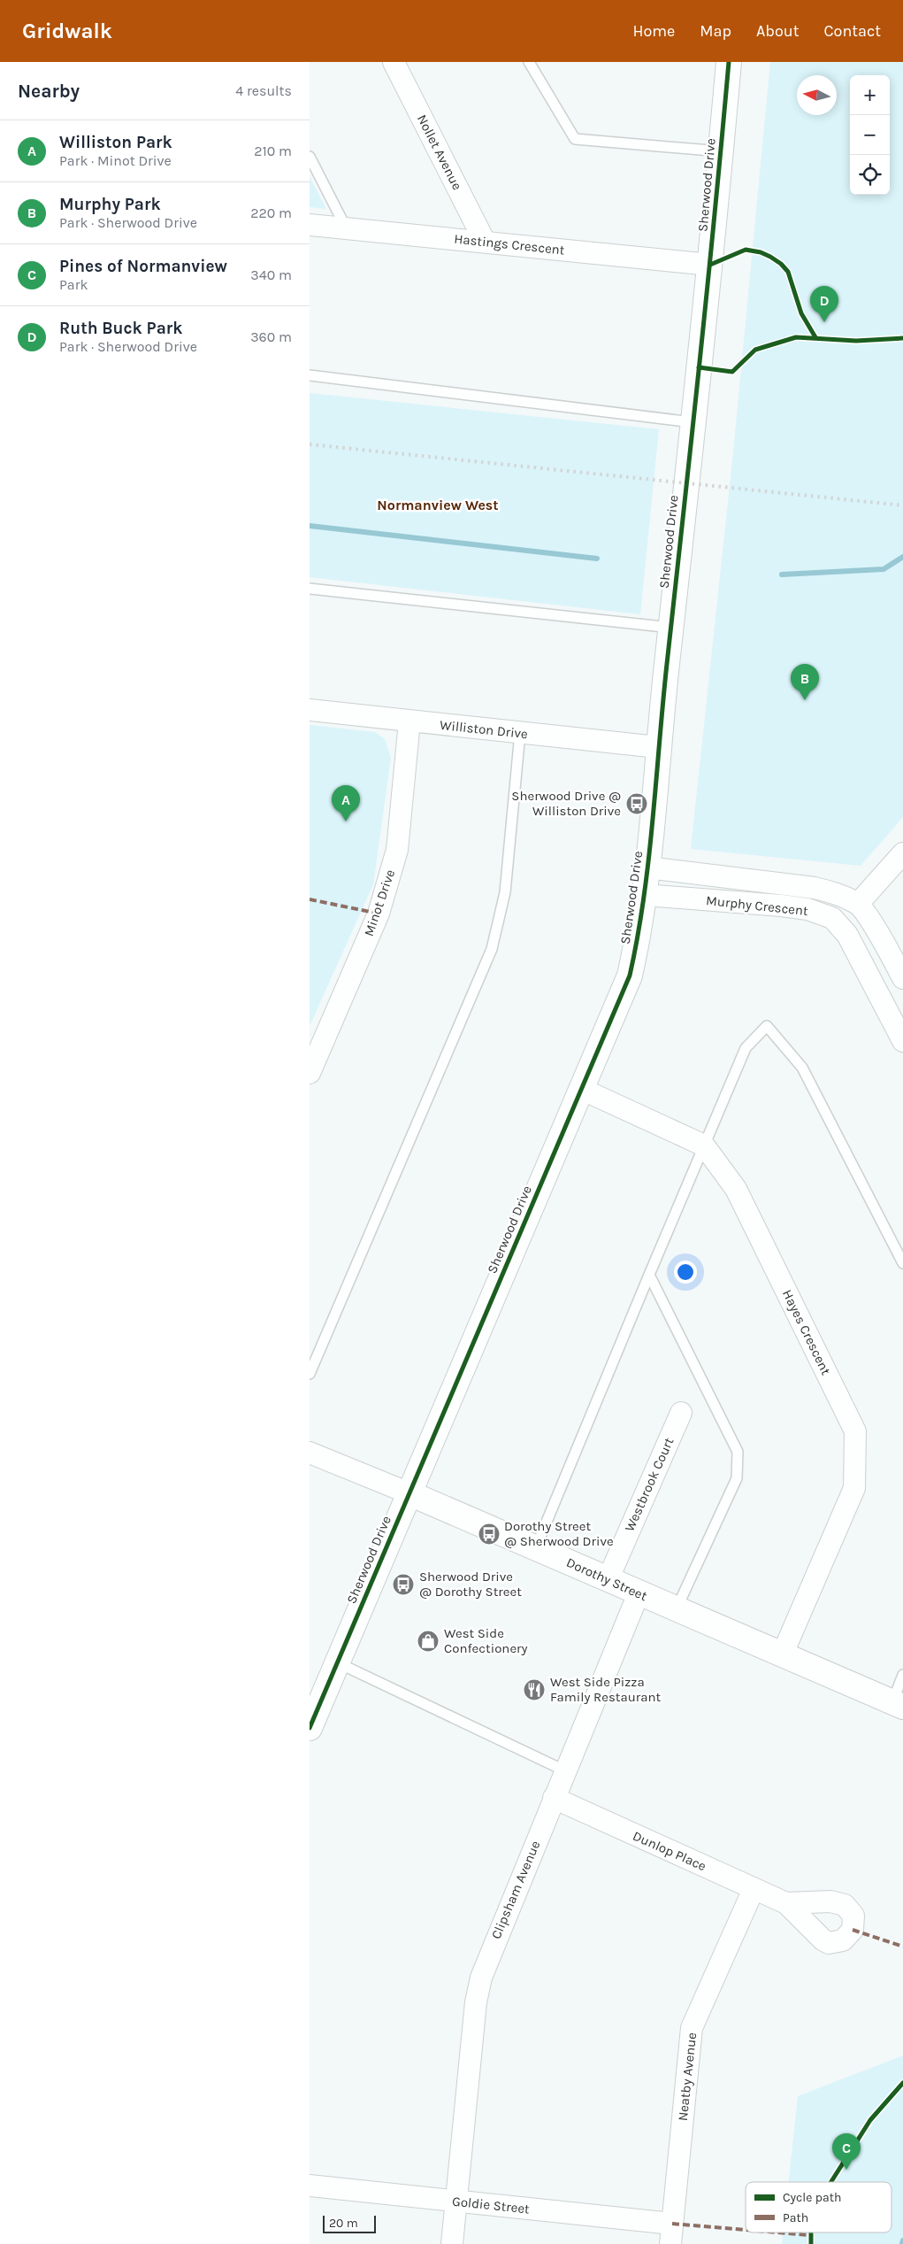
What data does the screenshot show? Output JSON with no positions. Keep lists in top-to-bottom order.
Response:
{
  "streets": {
    "street": [
      "Nollet Avenue",
      "Sherwood Drive",
      "Hastings Crescent",
      "Williston Drive",
      "Minot Drive",
      "Murphy Crescent",
      "Hayes Crescent",
      "Westbrook Court",
      "Dorothy Street",
      "Dunlop Place",
      "Clipsham Avenue",
      "Neatby Avenue",
      "Goldie Street"
    ]
  },
  "crossings": [
    ["Nollet Avenue", "Hastings Crescent"],
    ["Sherwood Drive", "Hastings Crescent"],
    ["Sherwood Drive", "Williston Drive"],
    ["Sherwood Drive", "Murphy Crescent"],
    ["Sherwood Drive", "Hayes Crescent"],
    ["Sherwood Drive", "Dorothy Street"],
    ["Williston Drive", "Minot Drive"],
    ["Hayes Crescent", "Dorothy Street"],
    ["Westbrook Court", "Dorothy Street"],
    ["Dorothy Street", "Clipsham Avenue"],
    ["Dunlop Place", "Clipsham Avenue"],
    ["Dunlop Place", "Neatby Avenue"],
    ["Clipsham Avenue", "Goldie Street"],
    ["Neatby Avenue", "Goldie Street"]
  ],
  "districts": ["Normanview West"],
  "places": {
    "bus stop": ["Sherwood Drive @ Williston Drive", "Dorothy Street @ Sherwood Drive", "Sherwood Drive @ Dorothy Street"],
    "shop": ["West Side Confectionery"],
    "restaurant": ["West Side Pizza Family Restaurant"]
  },
  "legend": ["Cycle path", "Path"],
  "scale_bar": "20 m",
  "north": "left",
  "page": {
    "header": "Gridwalk",
    "nav": [
      "Home",
      "Map",
      "About",
      "Contact"
    ],
    "heading": ["Nearby", "4 results"],
    "map_buttons": ["+", "−"],
    "list": [
      {
        "mark": "A",
        "name": "Williston Park",
        "note": "Park · Minot Drive",
        "value": "210 m"
      },
      {
        "mark": "B",
        "name": "Murphy Park",
        "note": "Park · Sherwood Drive",
        "value": "220 m"
      },
      {
        "mark": "C",
        "name": "Pines of Normanview",
        "note": "Park",
        "value": "340 m"
      },
      {
        "mark": "D",
        "name": "Ruth Buck Park",
        "note": "Park · Sherwood Drive",
        "value": "360 m"
      }
    ],
    "pins": [
      "D",
      "B",
      "A",
      "C"
    ],
    "scale": "20 m"
  }
}
